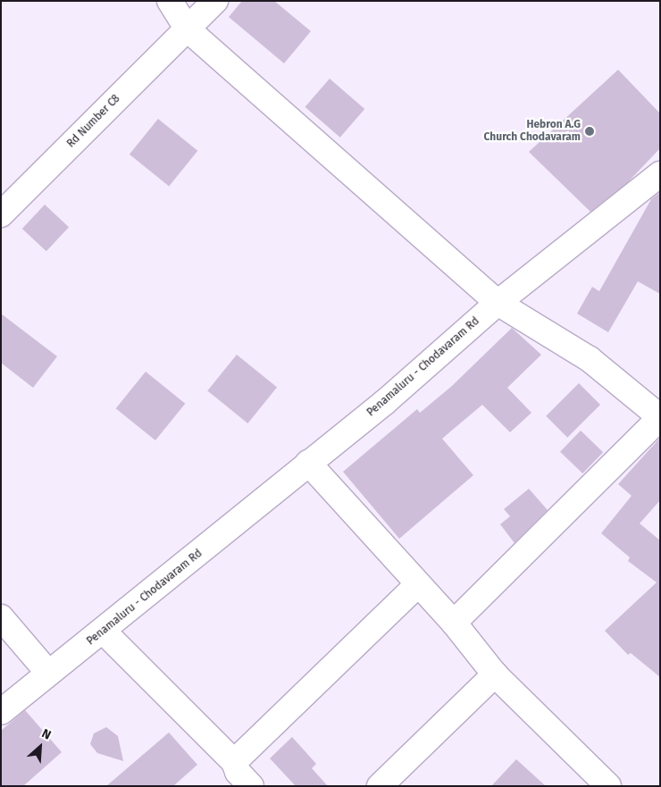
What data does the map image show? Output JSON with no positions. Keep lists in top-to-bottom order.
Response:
{
  "streets": {
    "street": ["Rd Number C8", "Penamaluru - Chodavaram Rd"]
  },
  "places": ["Hebron A.G Church Chodavaram"],
  "north": "top right"
}
